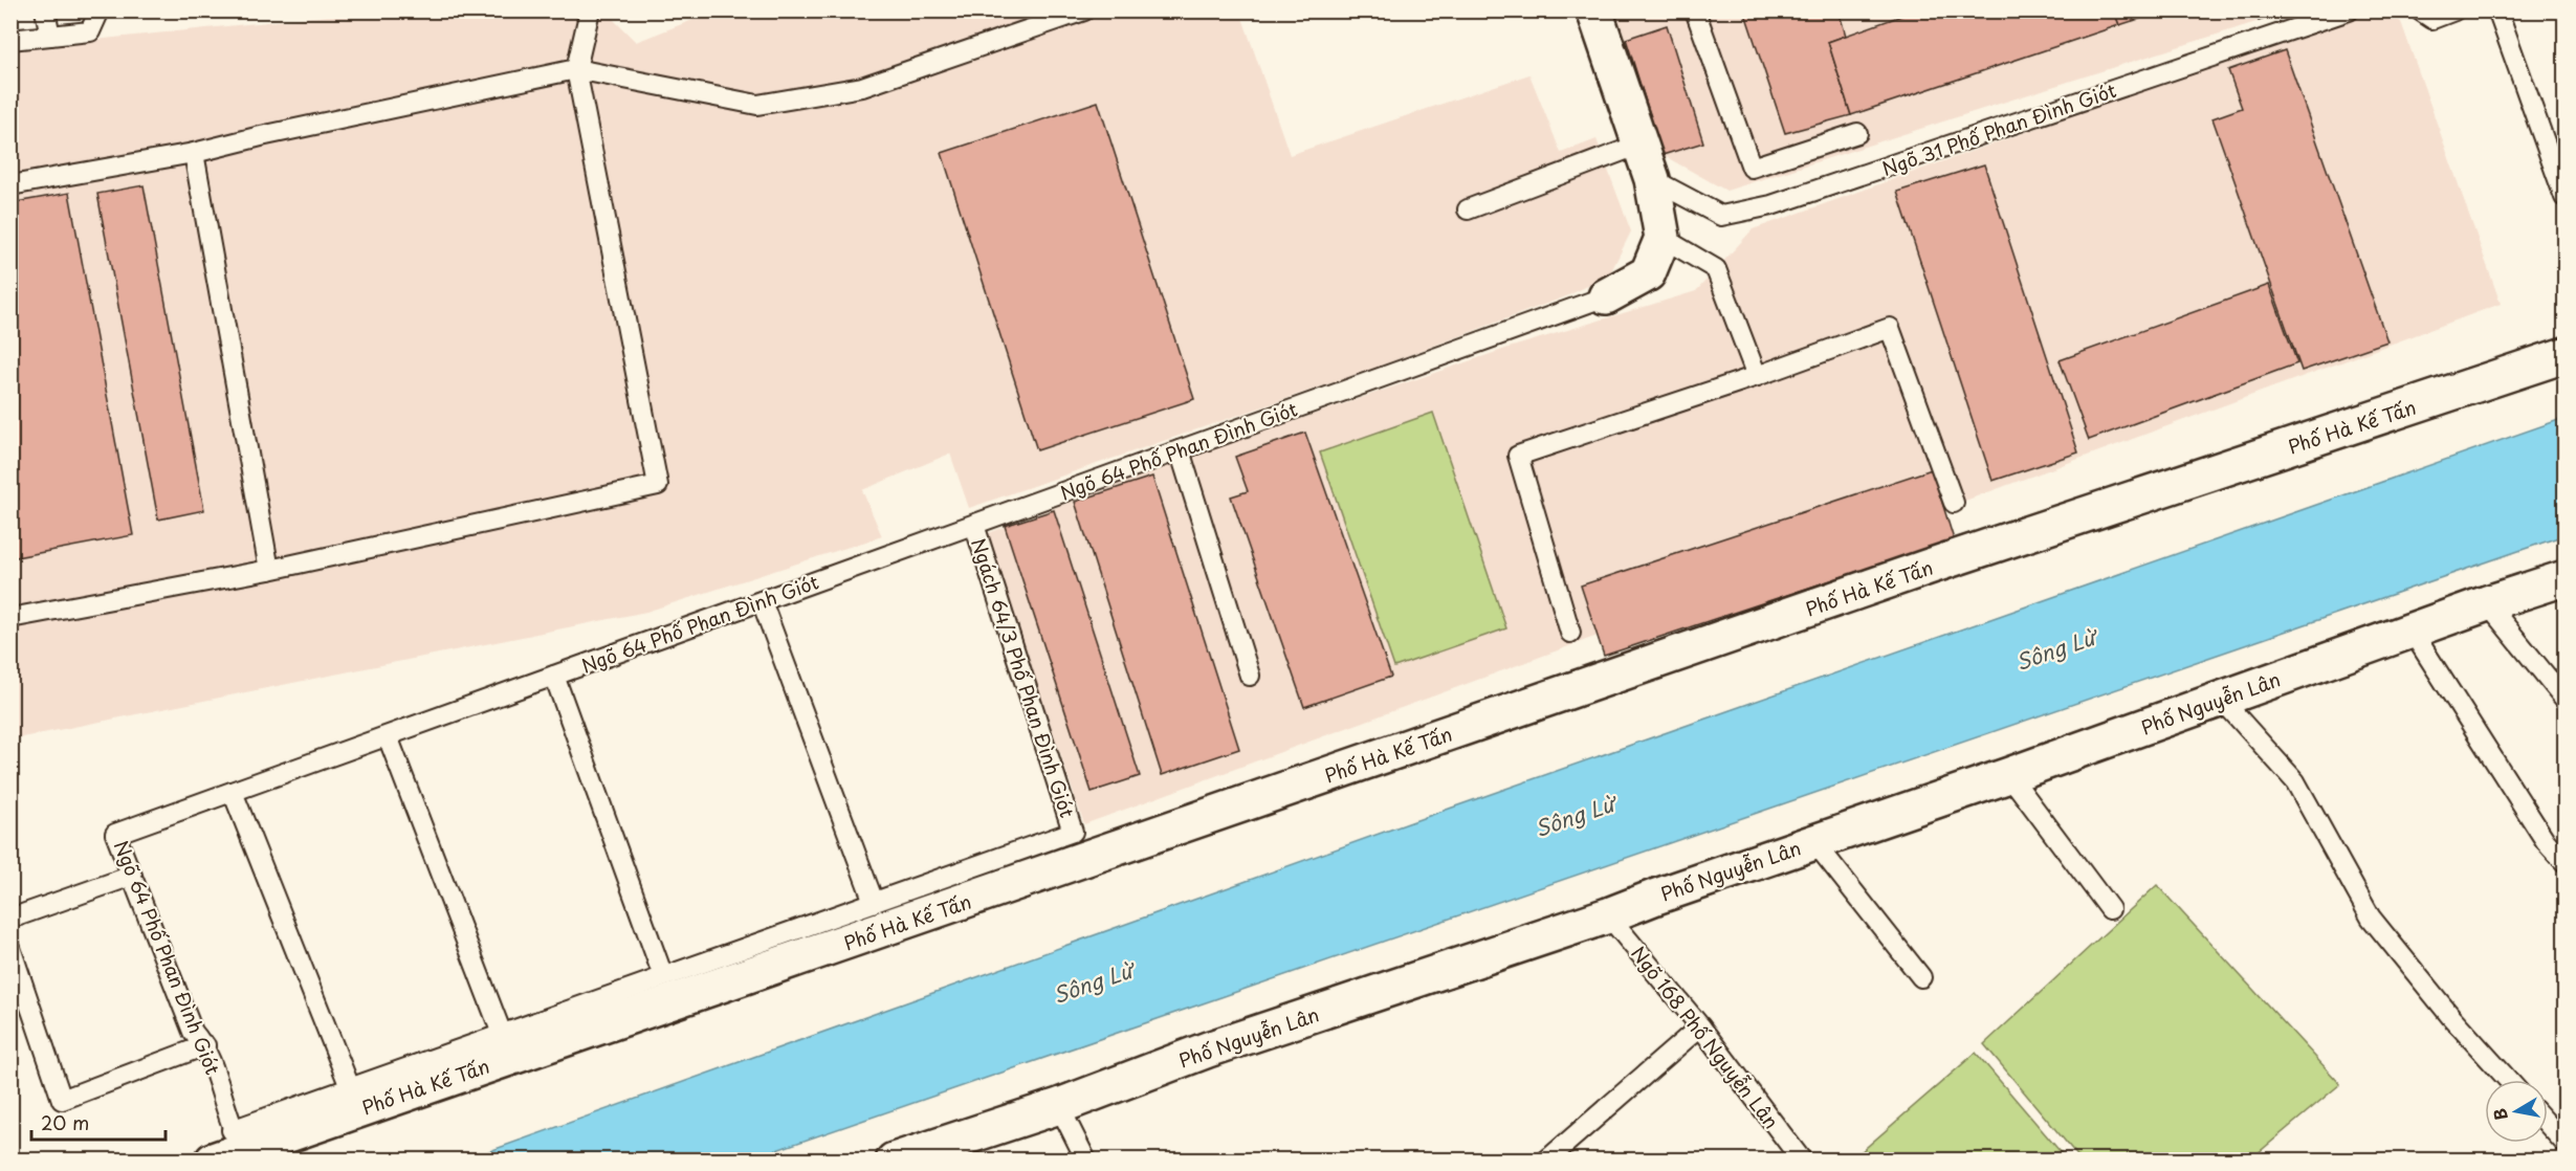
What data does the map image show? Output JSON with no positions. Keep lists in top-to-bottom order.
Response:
{
  "streets": {
    "street": ["Phố Hà Kế Tấn", "Phố Nguyễn Lân"],
    "lane": [
      "Ngõ 31 Phố Phan Đình Giót",
      "Ngõ 64 Phố Phan Đình Giót",
      "Ngách 64/3 Phố Phan Đình Giót",
      "Ngõ 168 Phố Nguyễn Lân"
    ]
  },
  "crossings": [
    ["Phố Hà Kế Tấn", "Ngõ 64 Phố Phan Đình Giót"],
    ["Phố Hà Kế Tấn", "Ngách 64/3 Phố Phan Đình Giót"],
    ["Ngõ 64 Phố Phan Đình Giót", "Ngách 64/3 Phố Phan Đình Giót"],
    ["Phố Nguyễn Lân", "Ngõ 168 Phố Nguyễn Lân"]
  ],
  "water": ["Sông Lừ"],
  "scale_bar": "20 m",
  "north": "left"
}
